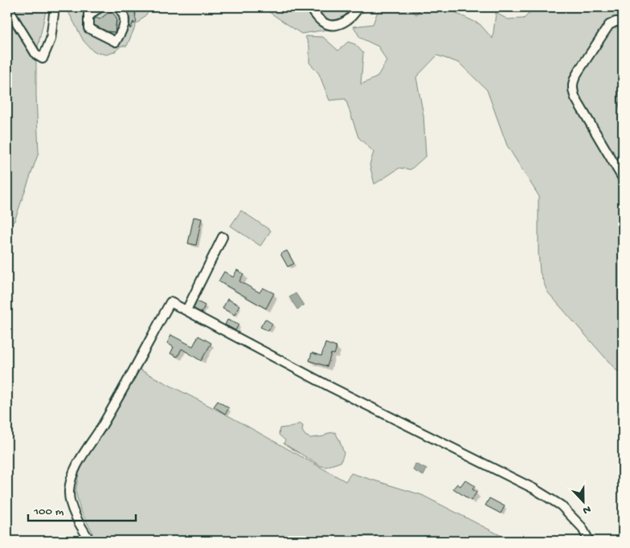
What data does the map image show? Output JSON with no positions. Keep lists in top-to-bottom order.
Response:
{
  "scale_bar": "100 m",
  "north": "bottom"
}
